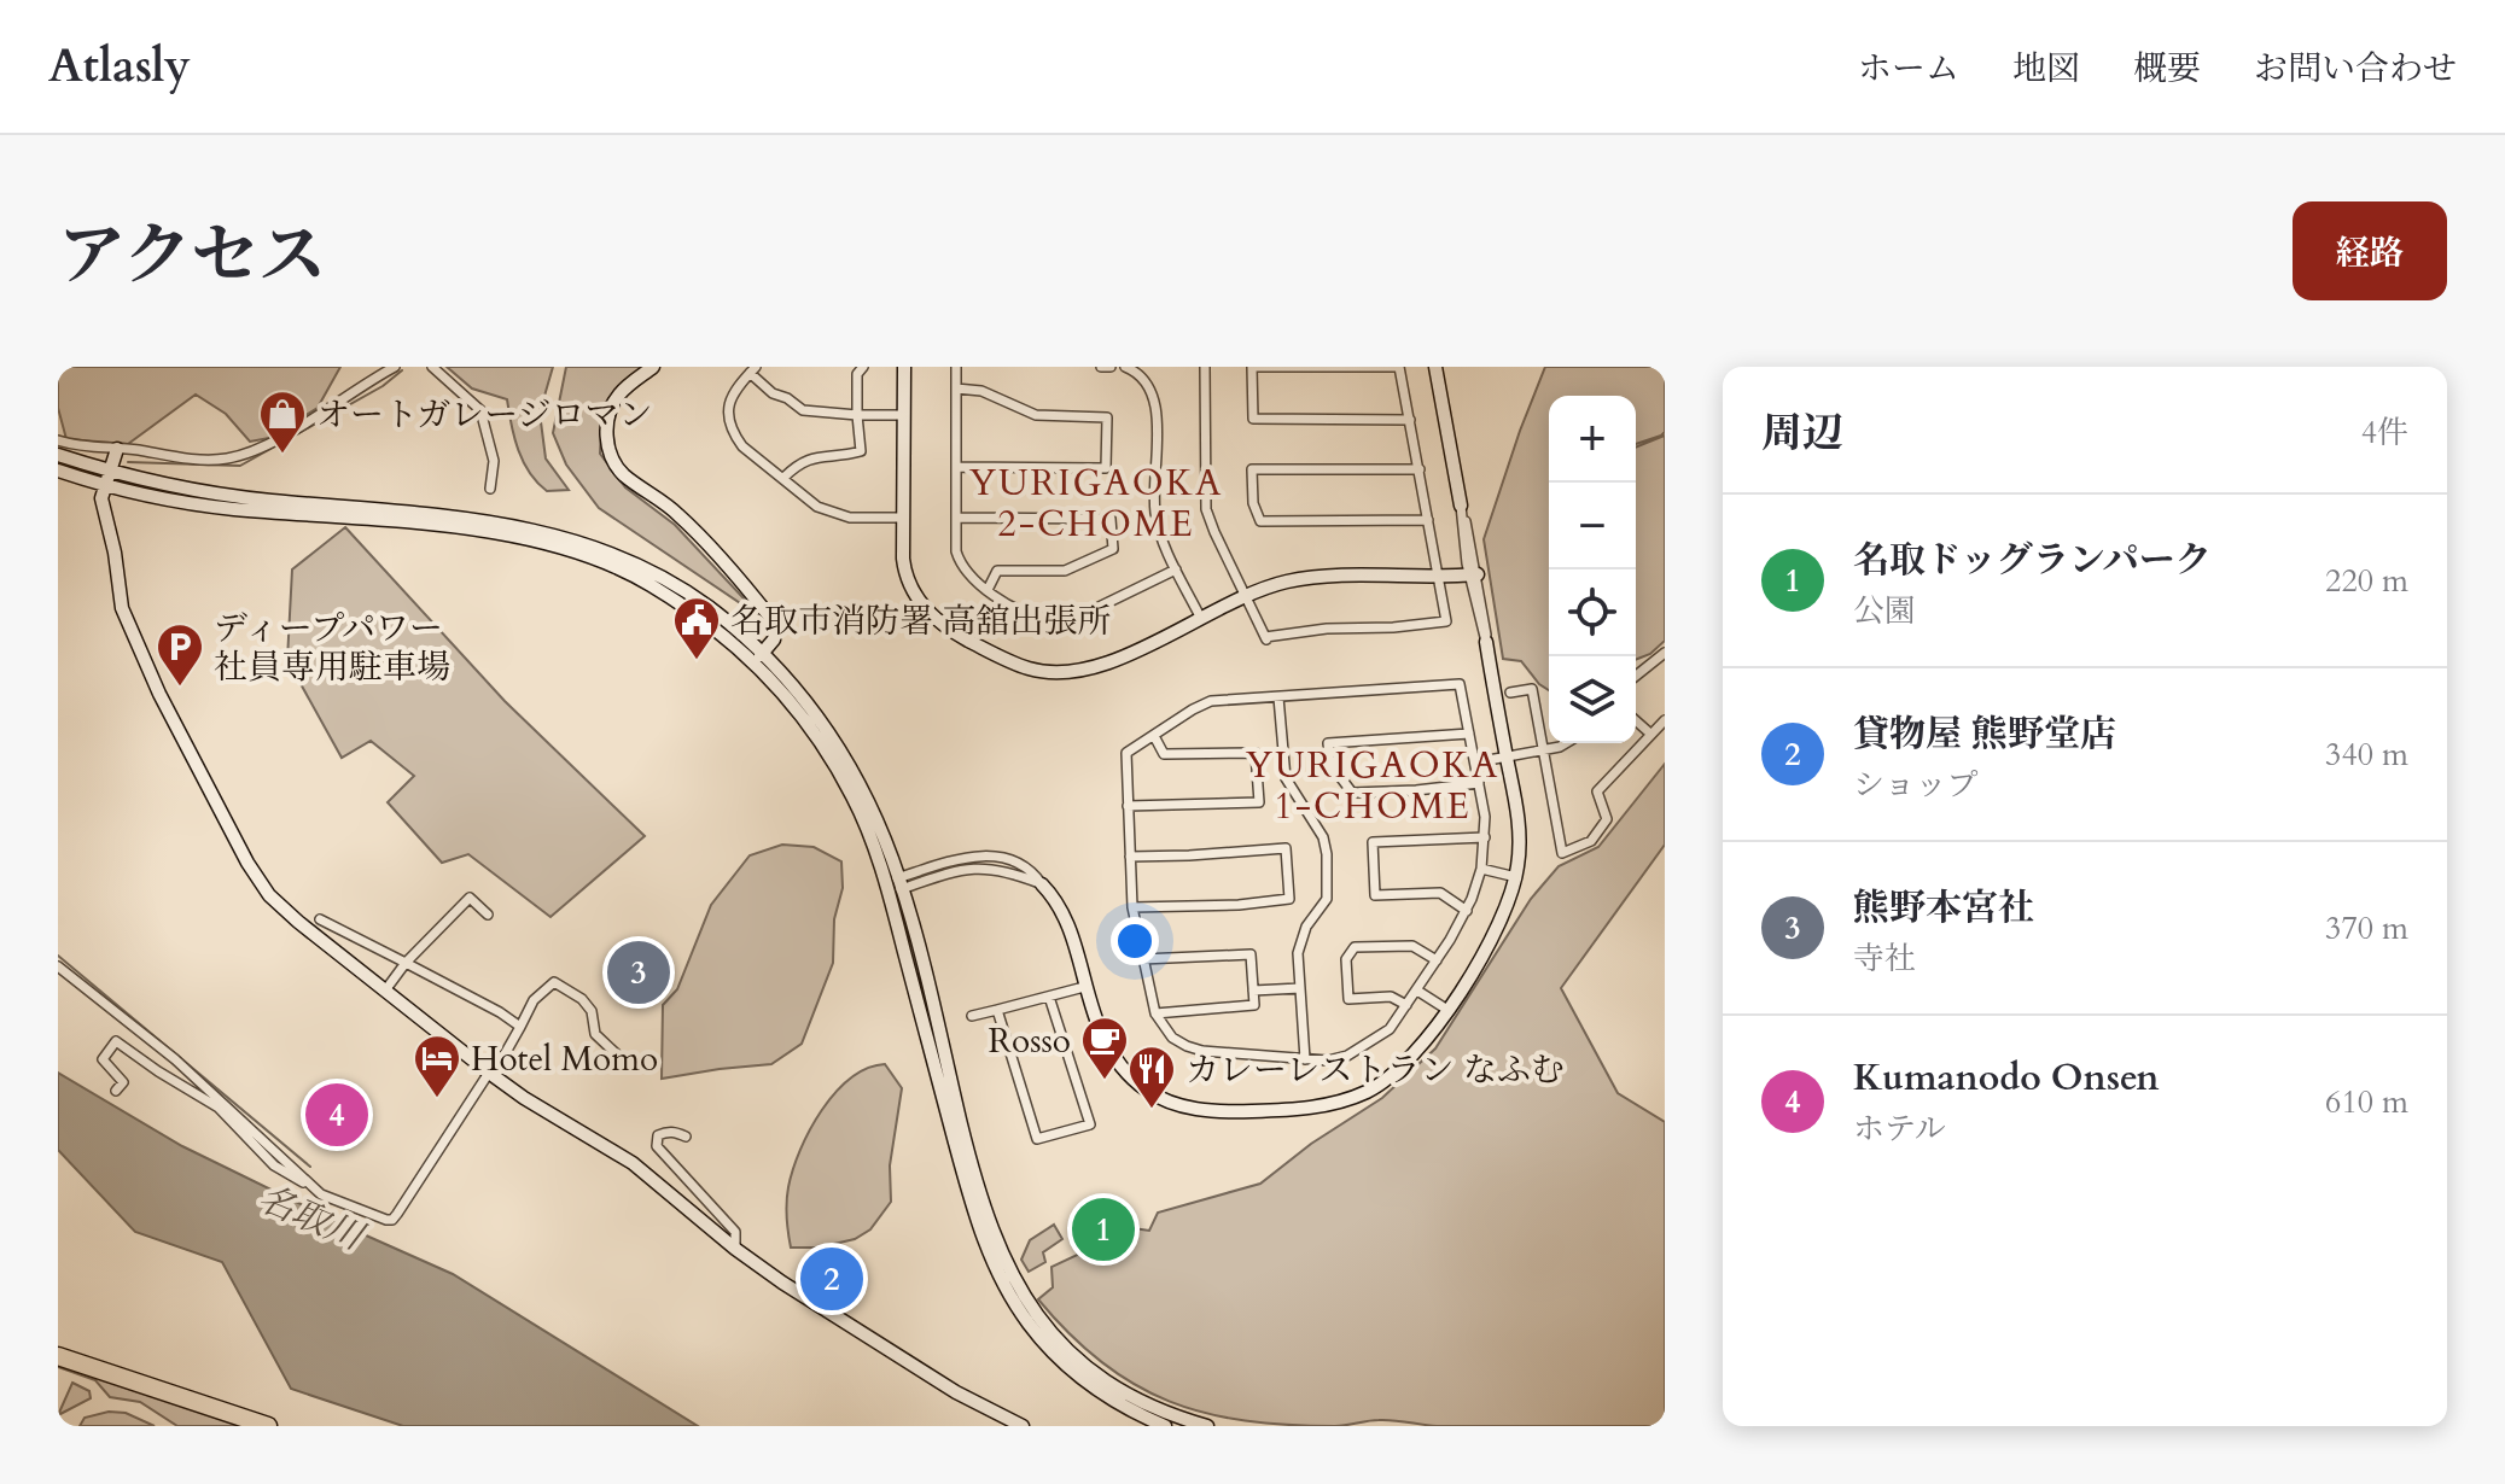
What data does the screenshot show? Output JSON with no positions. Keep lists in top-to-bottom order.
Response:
{
  "districts": ["YURIGAOKA 2-CHOME", "YURIGAOKA 1-CHOME"],
  "water": ["名取川"],
  "places": {
    "shop": ["オートガレージロマン"],
    "public building": ["名取市消防署 高舘出張所"],
    "parking": ["ディープパワー 社員専用駐車場"],
    "cafe": ["Rosso"],
    "hotel": ["Hotel Momo"],
    "restaurant": ["カレーレストラン なふむ"]
  },
  "page": {
    "header": "Atlasly",
    "nav": [
      "ホーム",
      "地図",
      "概要",
      "お問い合わせ"
    ],
    "title": "アクセス",
    "buttons": "経路",
    "heading": ["周辺", "4件"],
    "map_buttons": ["+", "−"],
    "list": [
      {
        "mark": "1",
        "name": "名取ドッグランパーク",
        "note": "公園",
        "value": "220 m"
      },
      {
        "mark": "2",
        "name": "貸物屋 熊野堂店",
        "note": "ショップ",
        "value": "340 m"
      },
      {
        "mark": "3",
        "name": "熊野本宮社",
        "note": "寺社",
        "value": "370 m"
      },
      {
        "mark": "4",
        "name": "Kumanodo Onsen",
        "note": "ホテル",
        "value": "610 m"
      }
    ],
    "pins": [
      "3",
      "4",
      "1",
      "2"
    ]
  }
}
